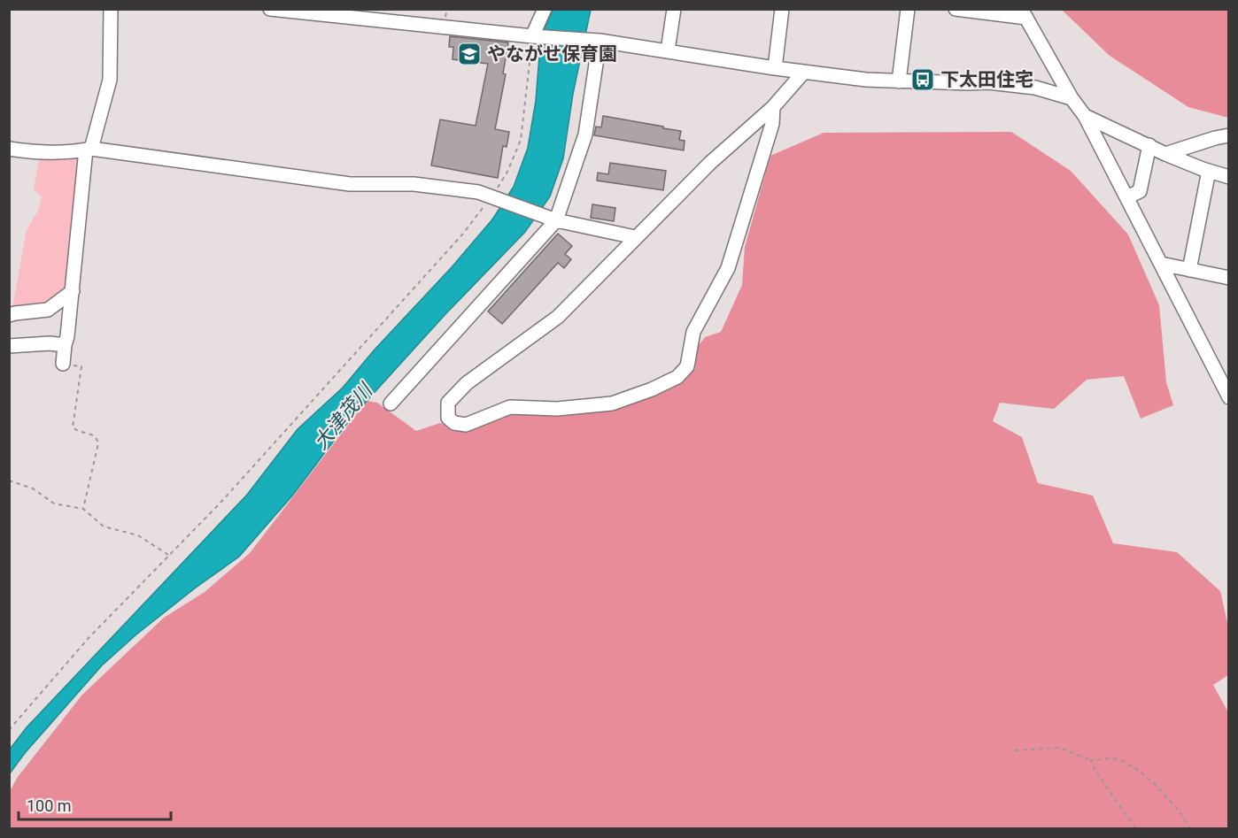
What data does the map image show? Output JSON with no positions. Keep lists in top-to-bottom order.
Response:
{
  "water": ["大津茂川"],
  "places": {
    "school or university": ["やながせ保育園"],
    "bus stop": ["下太田住宅"]
  },
  "scale_bar": "100 m"
}
